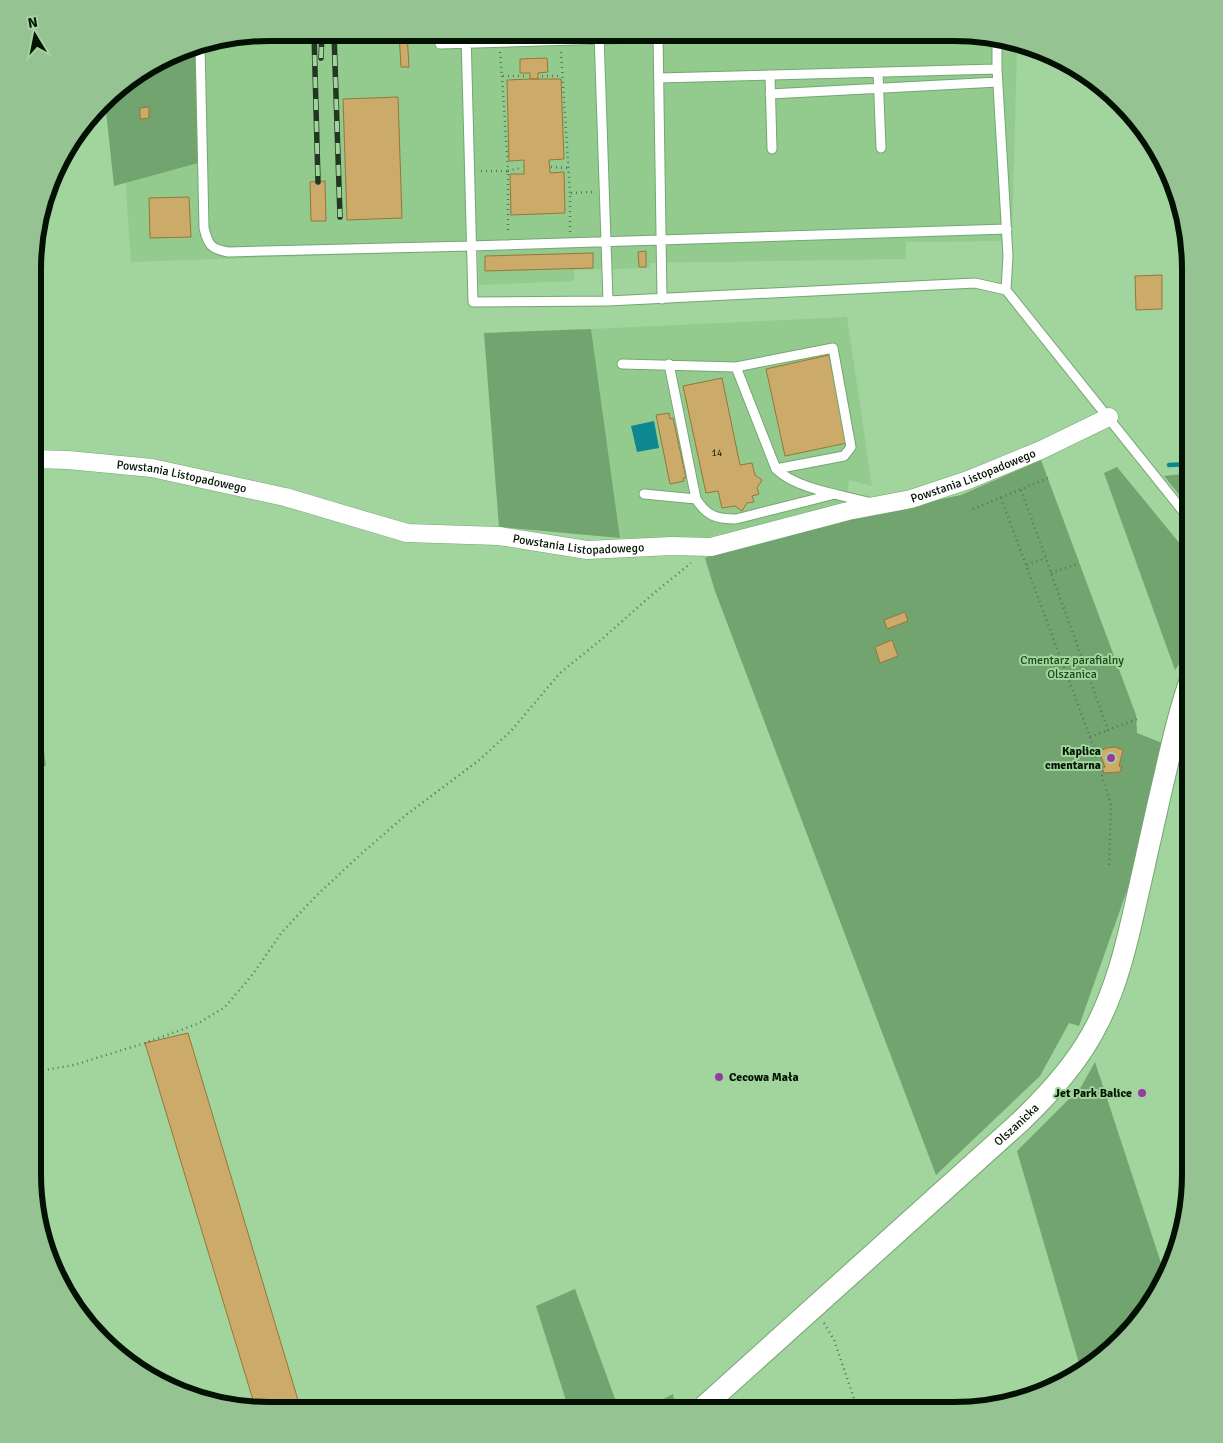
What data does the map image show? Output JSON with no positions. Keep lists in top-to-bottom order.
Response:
{
  "streets": {
    "street": ["Powstania Listopadowego", "Olszanicka"]
  },
  "parks": ["Cmentarz parafialny Olszanica"],
  "places": ["Kaplica cmentarna", "Cecowa Mała", "Jet Park Balice"],
  "house_numbers": ["14"],
  "north": "top"
}
